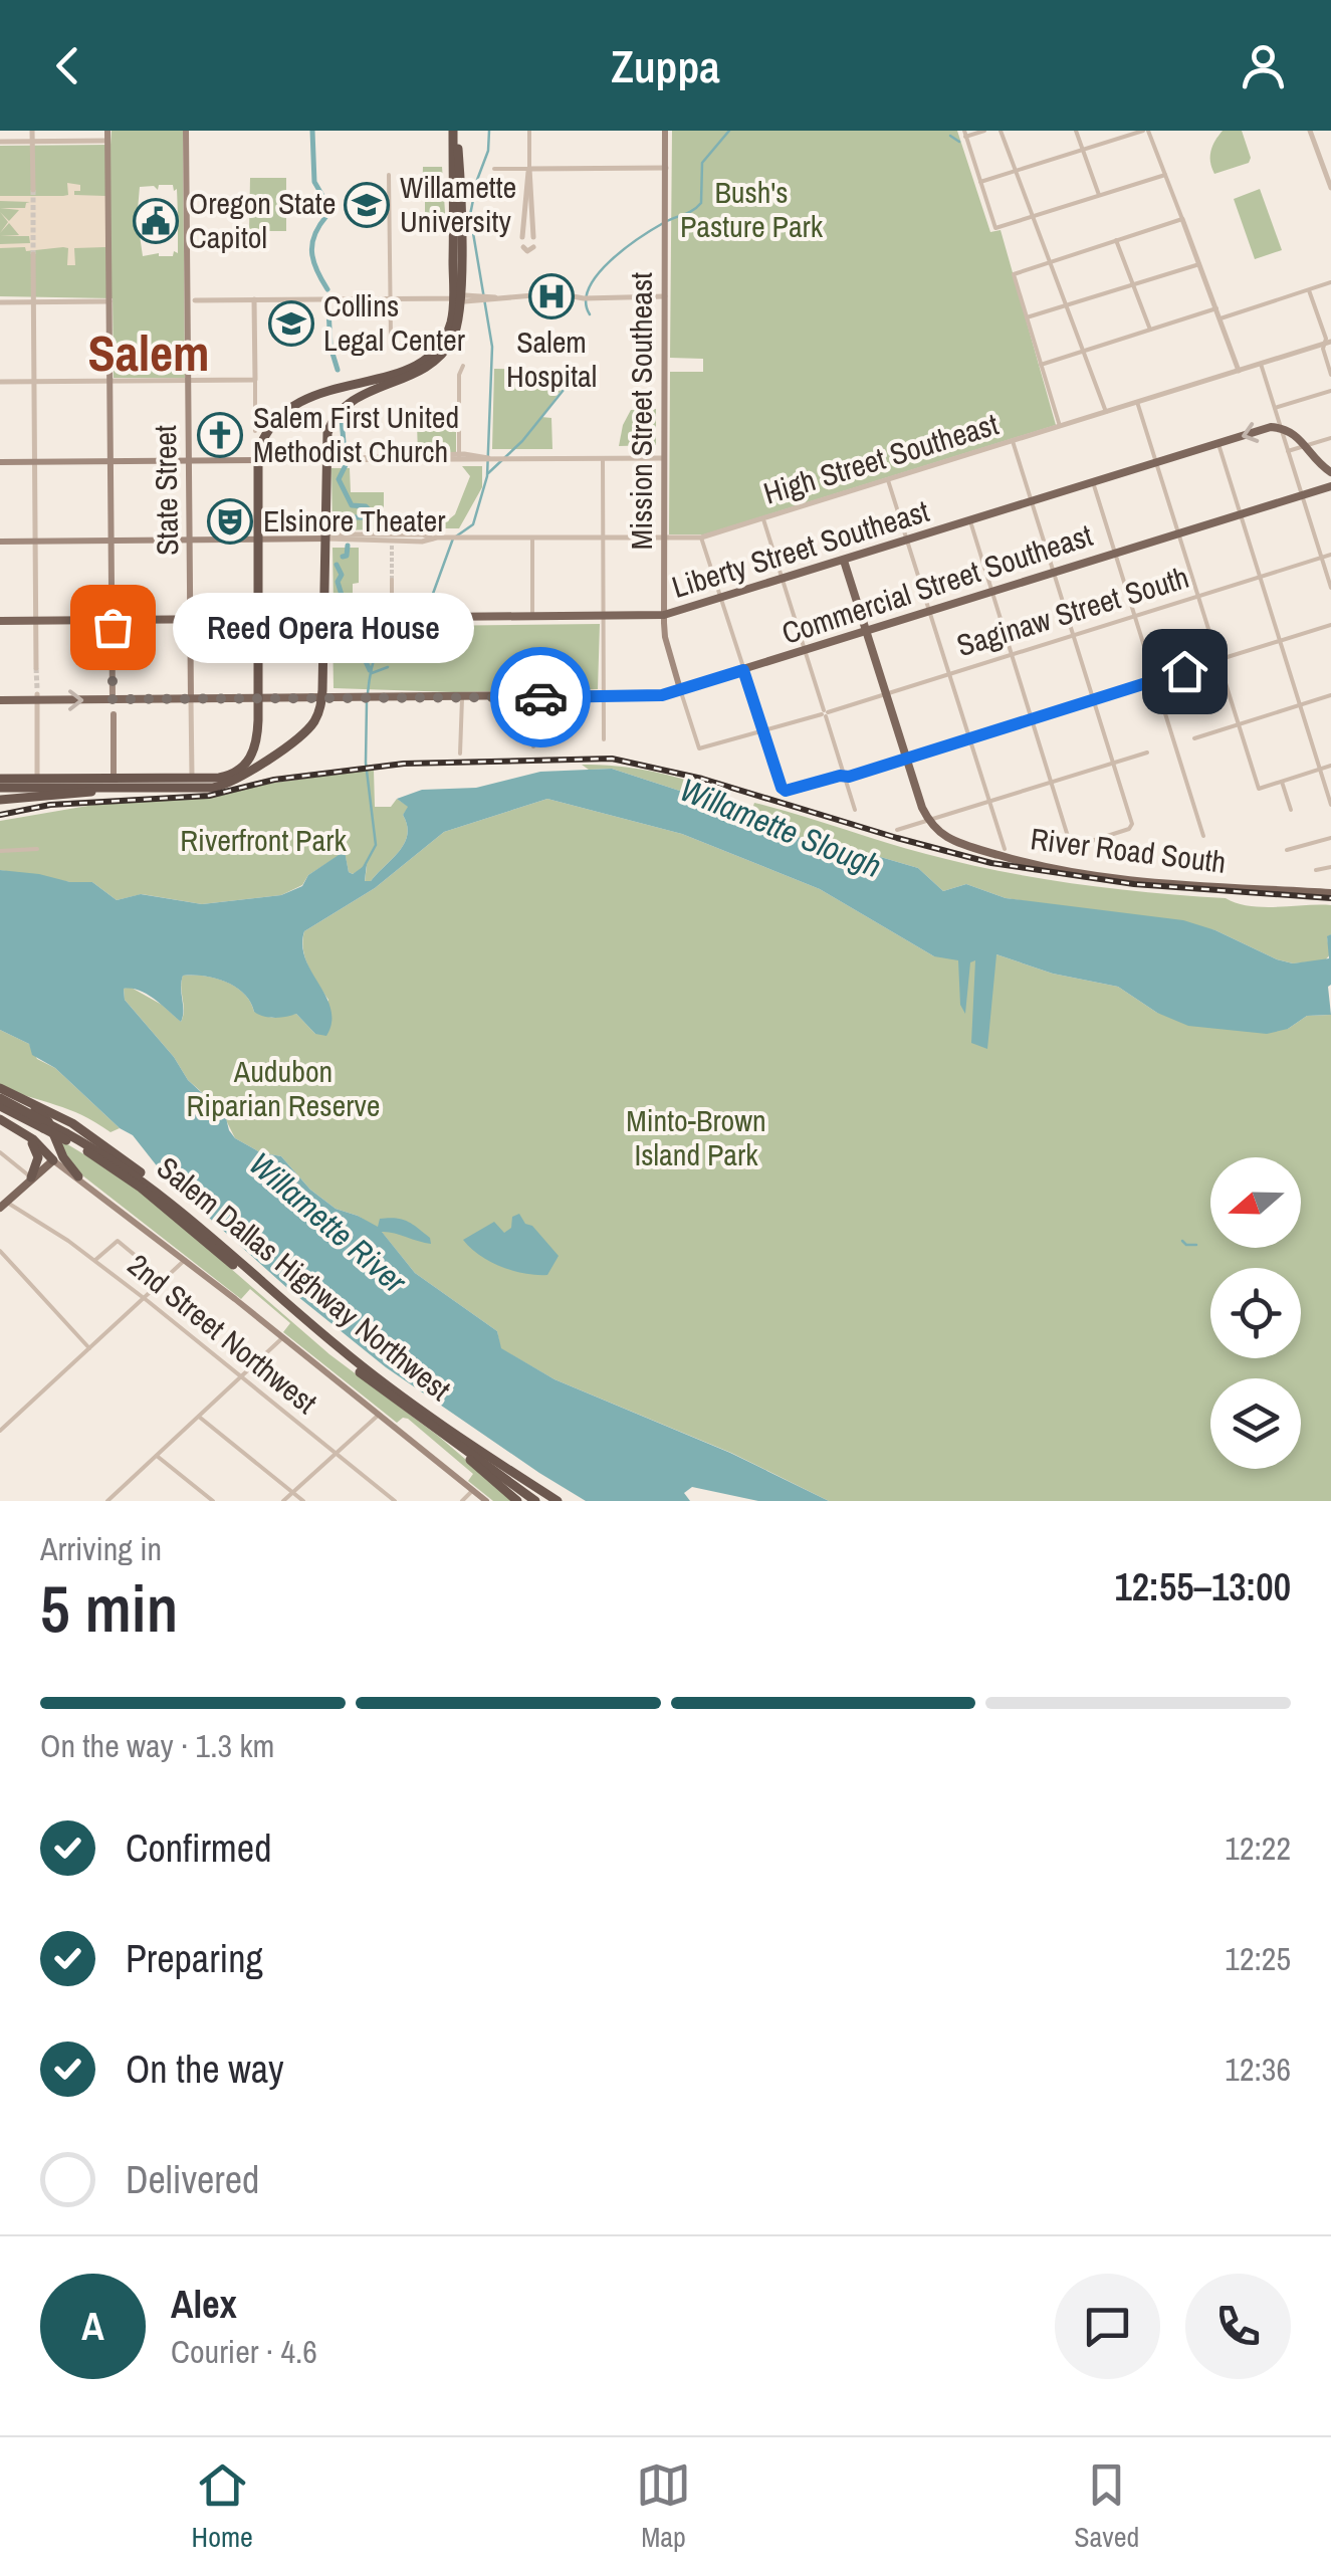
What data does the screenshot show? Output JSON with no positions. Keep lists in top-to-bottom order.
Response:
{
  "streets": {
    "highway": ["Salem Dallas Highway Northwest"],
    "main road": [
      "Mission Street Southeast",
      "High Street Southeast",
      "State Street",
      "Liberty Street Southeast",
      "Commercial Street Southeast",
      "River Road South"
    ],
    "street": ["Saginaw Street South", "2nd Street Northwest"]
  },
  "crossings": [
    ["Mission Street Southeast", "High Street Southeast"],
    ["Mission Street Southeast", "Liberty Street Southeast"],
    ["Mission Street Southeast", "Commercial Street Southeast"],
    ["Mission Street Southeast", "Saginaw Street South"],
    ["High Street Southeast", "State Street"],
    ["State Street", "Liberty Street Southeast"],
    ["State Street", "Commercial Street Southeast"],
    ["Commercial Street Southeast", "Saginaw Street South"]
  ],
  "districts": ["Salem"],
  "water": ["Willamette Slough", "Willamette River"],
  "parks": [
    "Bush's Pasture Park",
    "Riverfront Park",
    "Audubon Riparian Reserve",
    "Minto-Brown Island Park"
  ],
  "places": {
    "school or university": ["Willamette University", "Collins Legal Center"],
    "public building": ["Oregon State Capitol"],
    "hospital": ["Salem Hospital"],
    "church": ["Salem First United Methodist Church"],
    "theatre": ["Elsinore Theater"],
    "other": ["Reed Opera House"]
  },
  "north": "left",
  "page": {
    "header": "Zuppa",
    "bubble": "Reed Opera House",
    "heading": ["5 min", "Arriving in", "12:55–13:00"],
    "panel": ["Alex", "Courier · 4.6"],
    "bar": "On the way · 1.3 km",
    "list": [
      ["Confirmed", "12:22"],
      ["Preparing", "12:25"],
      ["On the way", "12:36"],
      "Delivered"
    ],
    "round": "A",
    "tabs": ["Home", "Map", "Saved"]
  }
}
